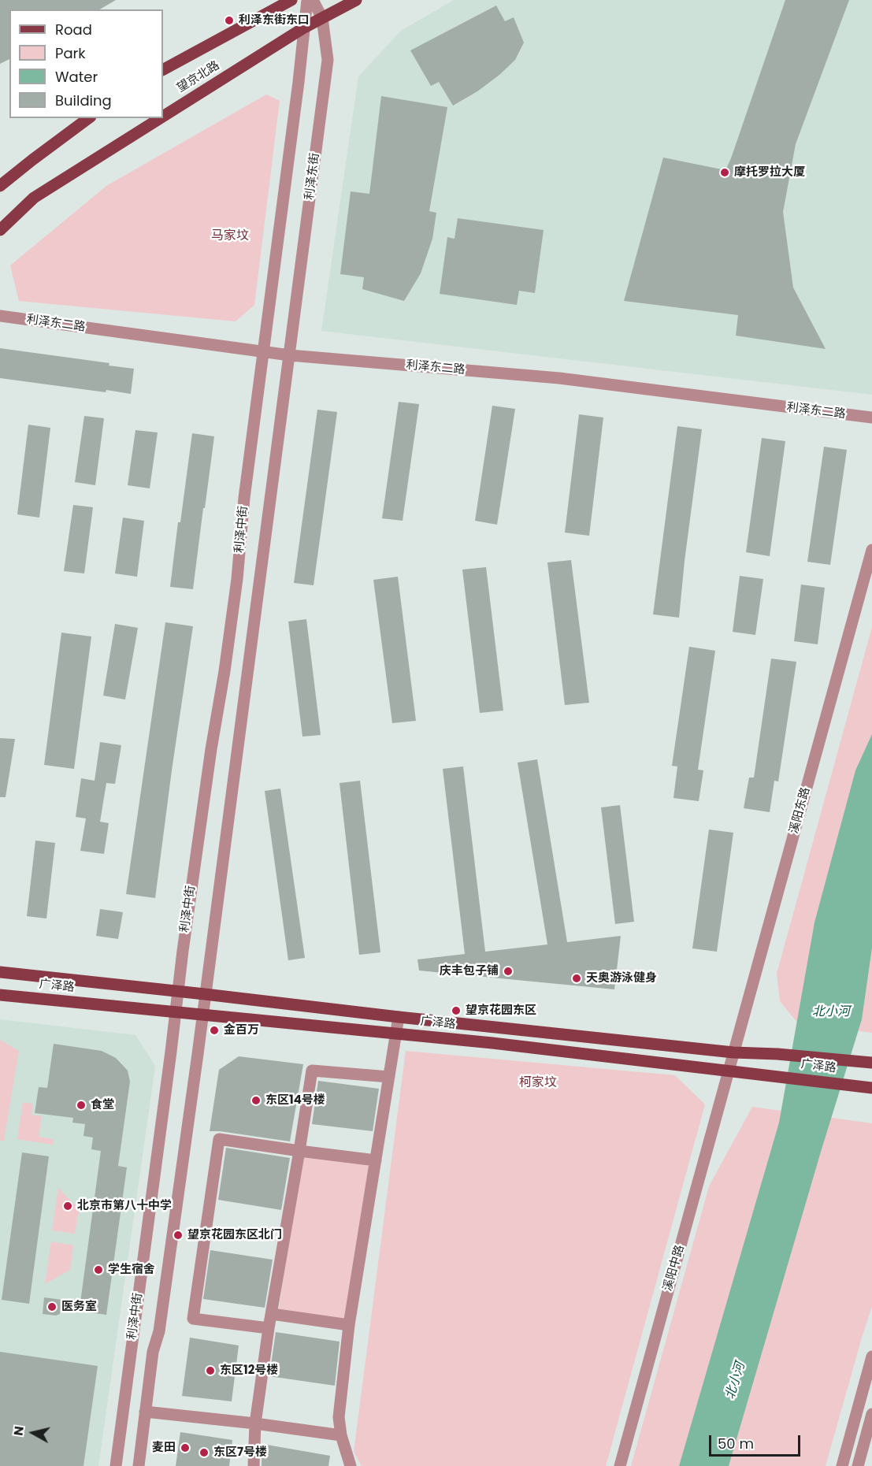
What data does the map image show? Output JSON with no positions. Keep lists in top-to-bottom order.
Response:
{
  "streets": {
    "main road": ["望京北路", "广泽路"],
    "street": [
      "利泽东街",
      "利泽东二路",
      "利泽中街",
      "溪阳东路",
      "溪阳中路"
    ]
  },
  "crossings": [
    ["望京北路", "利泽东街"],
    ["利泽东街", "利泽东二路"],
    ["利泽东街", "利泽中街"],
    ["利泽东二路", "利泽中街"],
    ["利泽中街", "广泽路"],
    ["溪阳东路", "广泽路"],
    ["溪阳东路", "溪阳中路"],
    ["广泽路", "溪阳中路"]
  ],
  "districts": ["马家坟", "柯家坟"],
  "water": ["北小河"],
  "places": [
    "利泽东街东口",
    "摩托罗拉大厦",
    "庆丰包子铺",
    "天奥游泳健身",
    "望京花园东区",
    "金百万",
    "东区14号楼",
    "食堂",
    "北京市第八十中学",
    "望京花园东区北门",
    "学生宿舍",
    "医务室",
    "东区12号楼",
    "麦田",
    "东区7号楼"
  ],
  "legend": [
    "Road",
    "Park",
    "Water",
    "Building"
  ],
  "scale_bar": "50 m",
  "north": "left"
}
